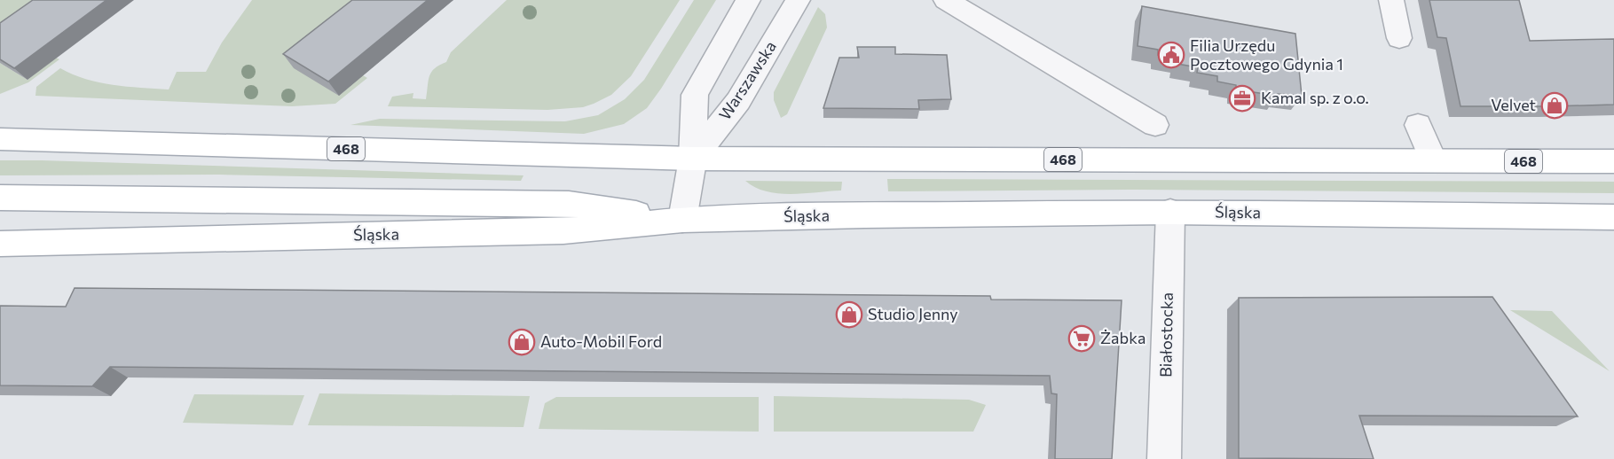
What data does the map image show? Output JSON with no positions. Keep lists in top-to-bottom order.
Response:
{
  "streets": {
    "main road": ["468", "Śląska"],
    "street": ["Warszawska", "Białostocka"]
  },
  "crossings": [
    ["Warszawska", "468"],
    ["Warszawska", "Śląska"],
    ["Śląska", "Białostocka"]
  ],
  "places": {
    "public building": ["Filia Urzędu Pocztowego Gdynia 1"],
    "office": ["Kamal sp. z o.o."],
    "shop": ["Velvet", "Studio Jenny", "Auto-Mobil Ford"],
    "supermarket": ["Żabka"]
  }
}
